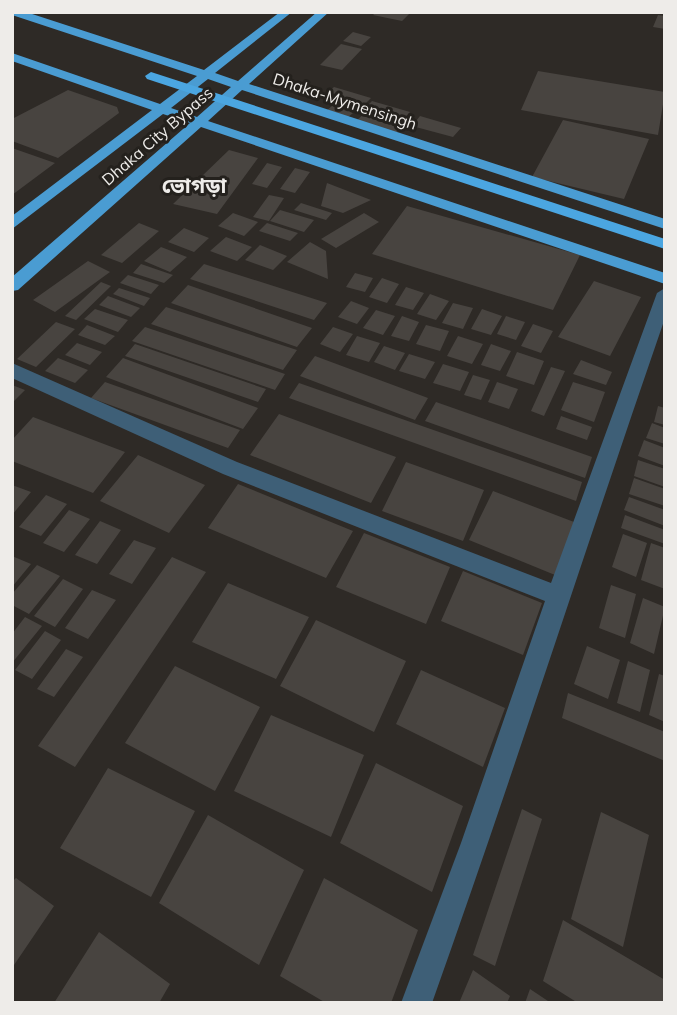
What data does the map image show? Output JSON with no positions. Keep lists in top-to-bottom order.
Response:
{
  "streets": {
    "highway": ["Dhaka-Mymensingh", "Dhaka City Bypass"]
  },
  "crossings": [
    ["Dhaka-Mymensingh", "Dhaka City Bypass"]
  ],
  "districts": ["ভোগড়া"]
}
